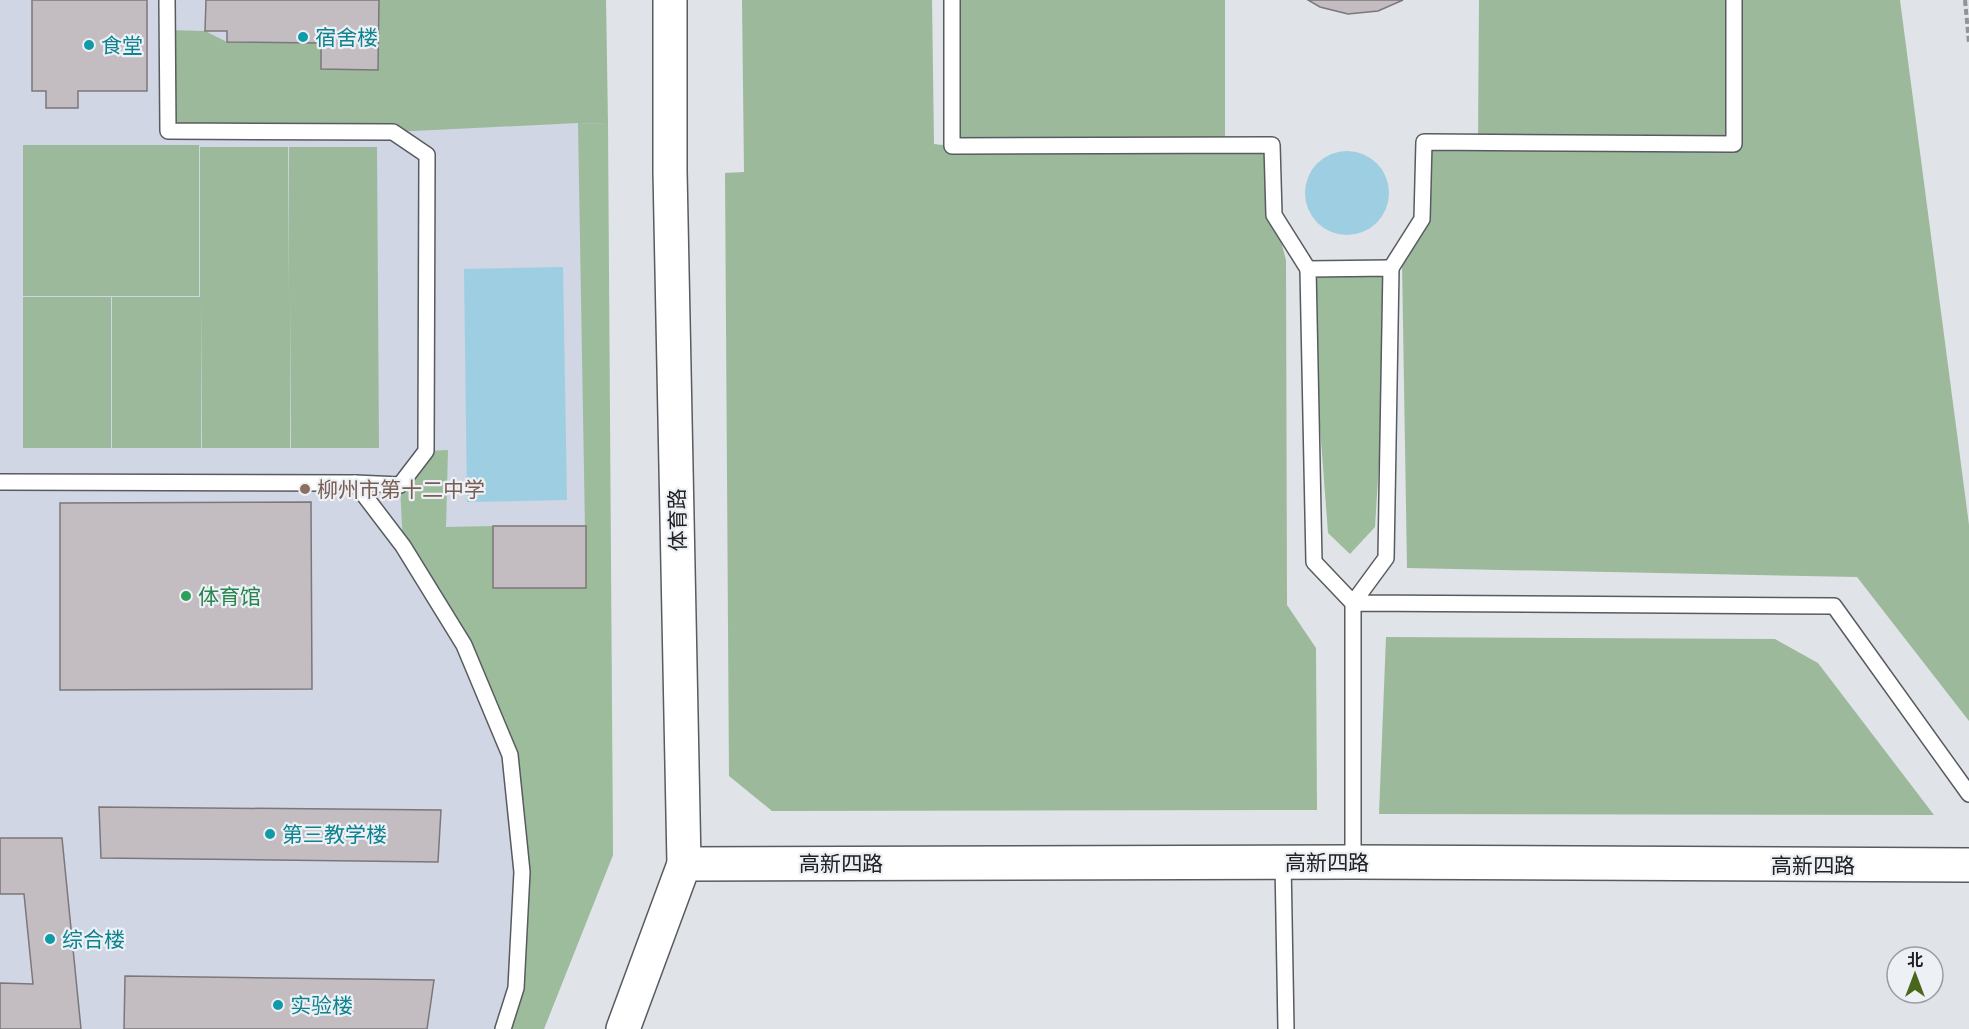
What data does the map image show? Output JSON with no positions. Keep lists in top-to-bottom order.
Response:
{
  "streets": {
    "street": ["体育路", "高新四路"]
  },
  "crossings": [
    ["体育路", "高新四路"]
  ],
  "places": [
    "宿舍楼",
    "食堂",
    "柳州市第十二中学",
    "体育馆",
    "第三教学楼",
    "综合楼",
    "实验楼"
  ],
  "north": "top"
}
